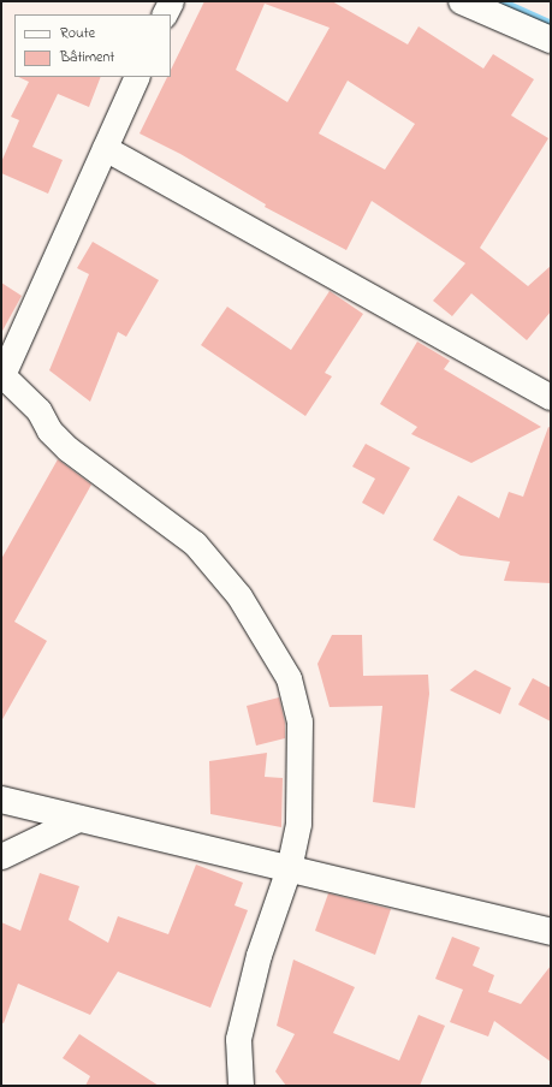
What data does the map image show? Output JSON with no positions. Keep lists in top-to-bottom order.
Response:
{
  "legend": ["Route", "Bâtiment"]
}
